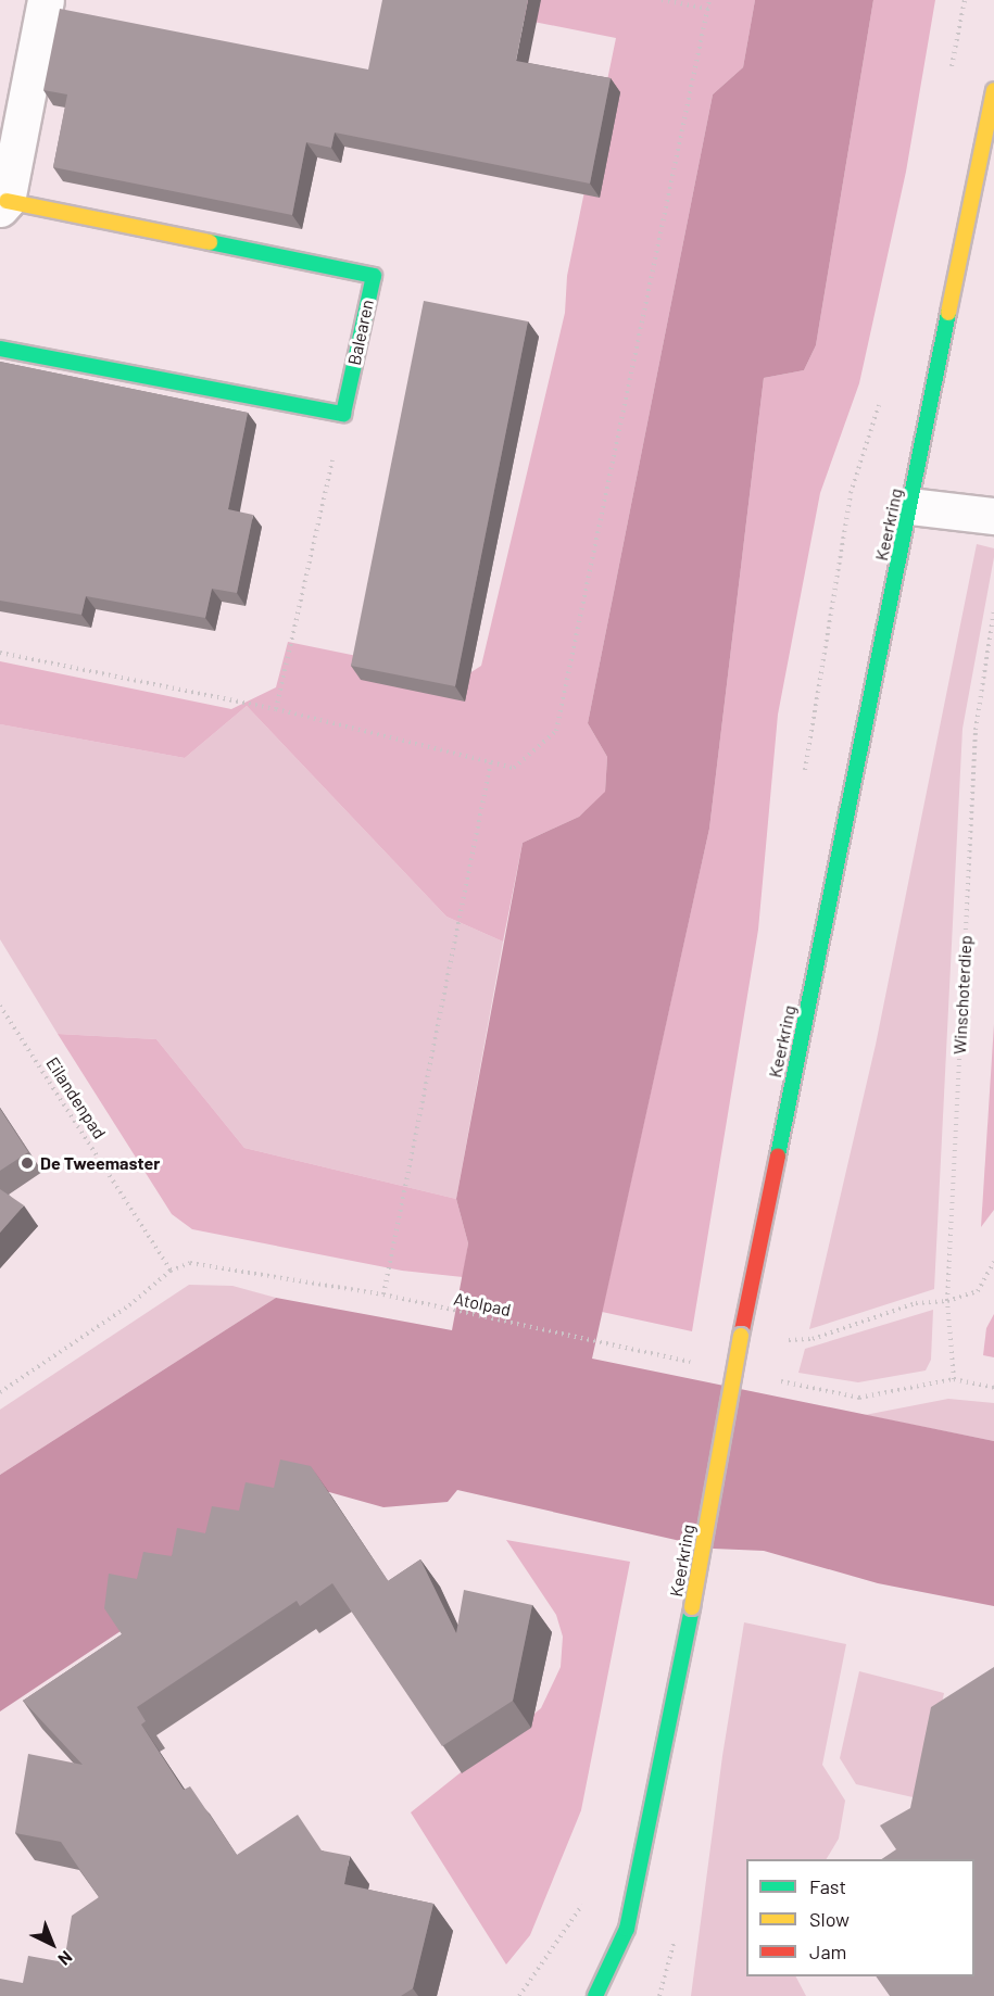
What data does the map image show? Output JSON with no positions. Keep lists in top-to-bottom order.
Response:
{
  "streets": {
    "street": ["Balearen", "Keerkring"],
    "path": ["Winschoterdiep", "Eilandenpad", "Atolpad"]
  },
  "crossings": [
    ["Eilandenpad", "Atolpad"]
  ],
  "places": ["De Tweemaster"],
  "legend": ["Fast", "Slow", "Jam"],
  "north": "bottom right"
}
